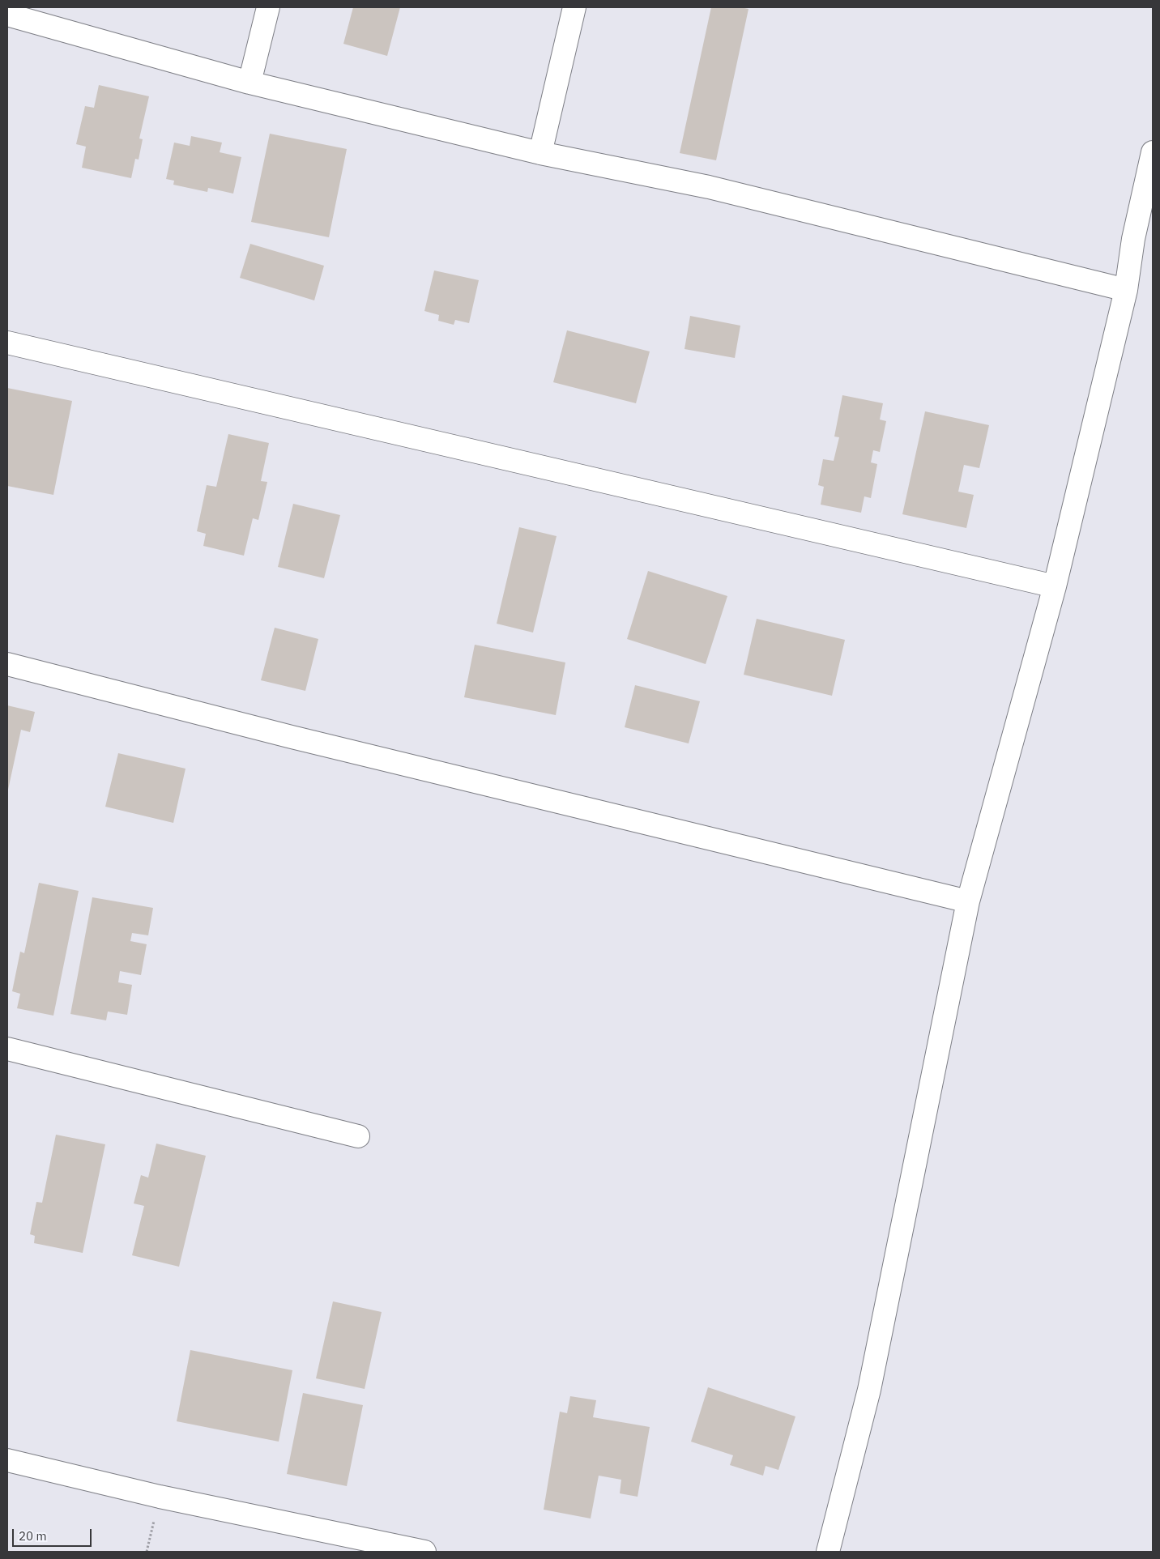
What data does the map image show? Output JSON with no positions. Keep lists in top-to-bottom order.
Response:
{
  "scale_bar": "20 m"
}
